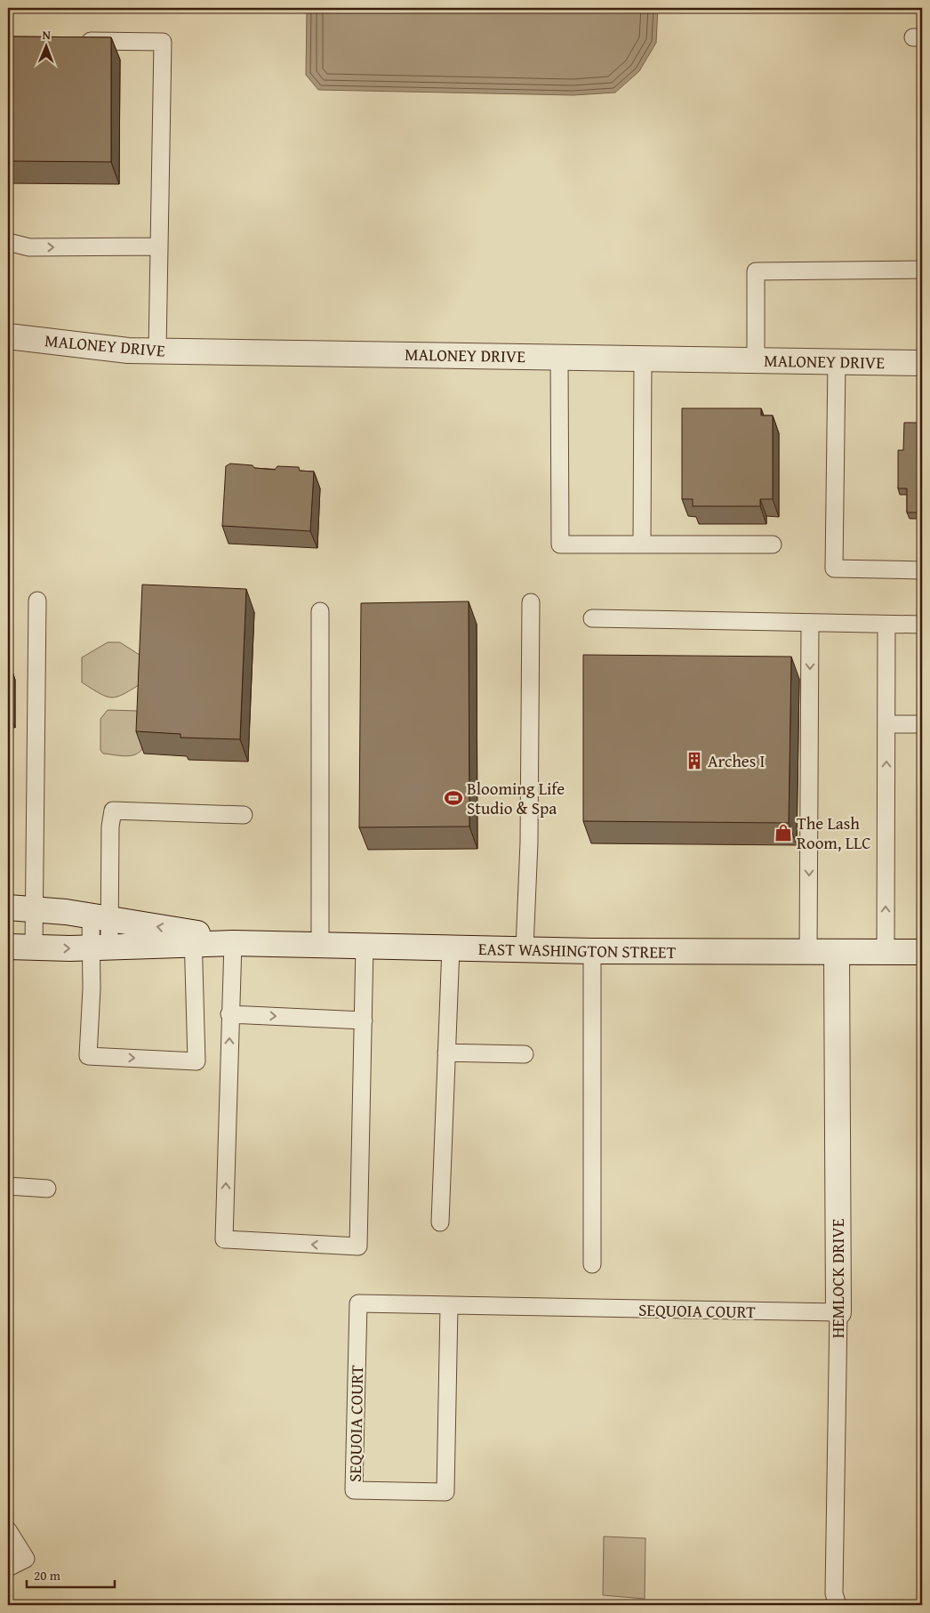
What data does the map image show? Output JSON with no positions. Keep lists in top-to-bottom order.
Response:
{
  "streets": {
    "street": ["MALONEY DRIVE", "EAST WASHINGTON STREET", "HEMLOCK DRIVE"],
    "lane": ["SEQUOIA COURT"]
  },
  "crossings": [
    ["EAST WASHINGTON STREET", "HEMLOCK DRIVE"],
    ["HEMLOCK DRIVE", "SEQUOIA COURT"]
  ],
  "places": {
    "building": ["Arches I"],
    "sports": ["Blooming Life Studio & Spa"],
    "shop": ["The Lash Room, LLC"]
  },
  "scale_bar": "20 m",
  "north": "top"
}
